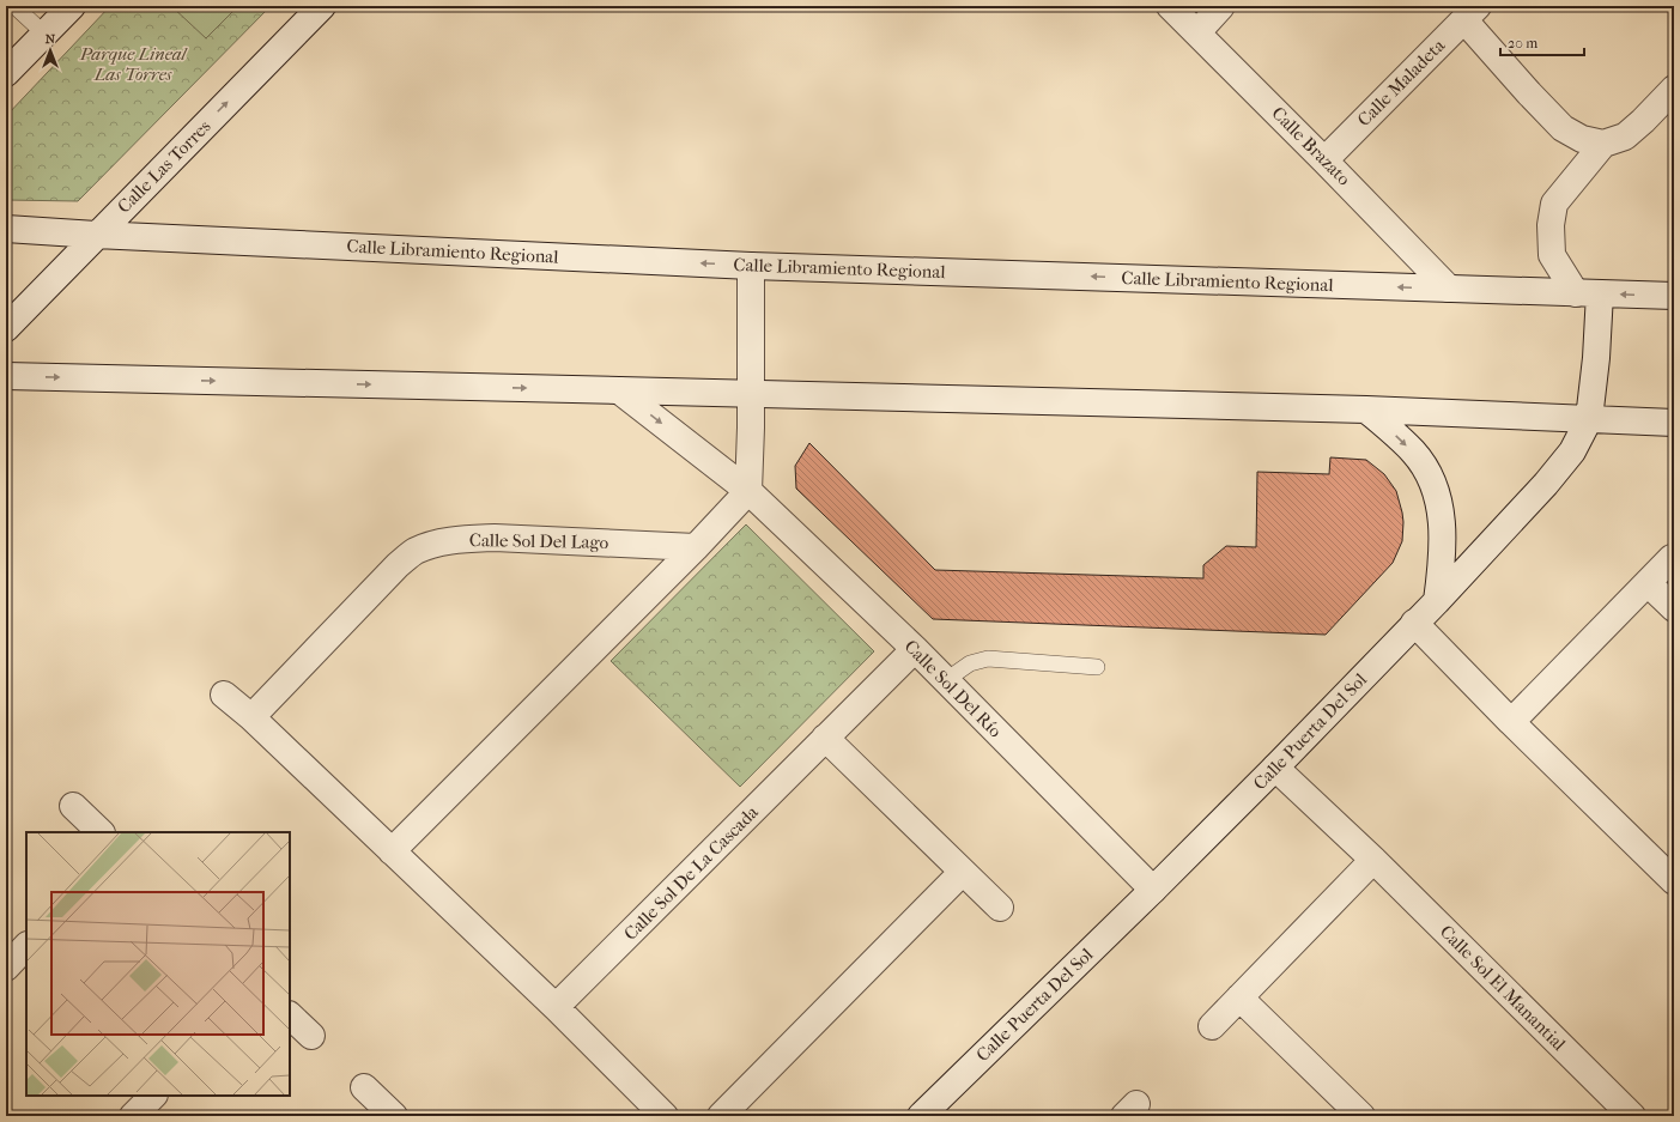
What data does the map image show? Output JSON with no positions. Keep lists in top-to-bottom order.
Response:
{
  "streets": {
    "street": [
      "Calle Maladeta",
      "Calle Brazato",
      "Calle Las Torres",
      "Calle Libramiento Regional",
      "Calle Sol Del Lago",
      "Calle Sol Del Río",
      "Calle Puerta Del Sol",
      "Calle Sol De La Cascada",
      "Calle Sol El Manantial"
    ]
  },
  "crossings": [
    ["Calle Maladeta", "Calle Brazato"],
    ["Calle Brazato", "Calle Libramiento Regional"],
    ["Calle Las Torres", "Calle Libramiento Regional"],
    ["Calle Libramiento Regional", "Calle Puerta Del Sol"],
    ["Calle Sol Del Río", "Calle Puerta Del Sol"],
    ["Calle Sol Del Río", "Calle Sol De La Cascada"],
    ["Calle Puerta Del Sol", "Calle Sol El Manantial"]
  ],
  "one_way": ["Calle Las Torres"],
  "parks": ["Parque Lineal Las Torres"],
  "scale_bar": "20 m",
  "north": "top"
}
